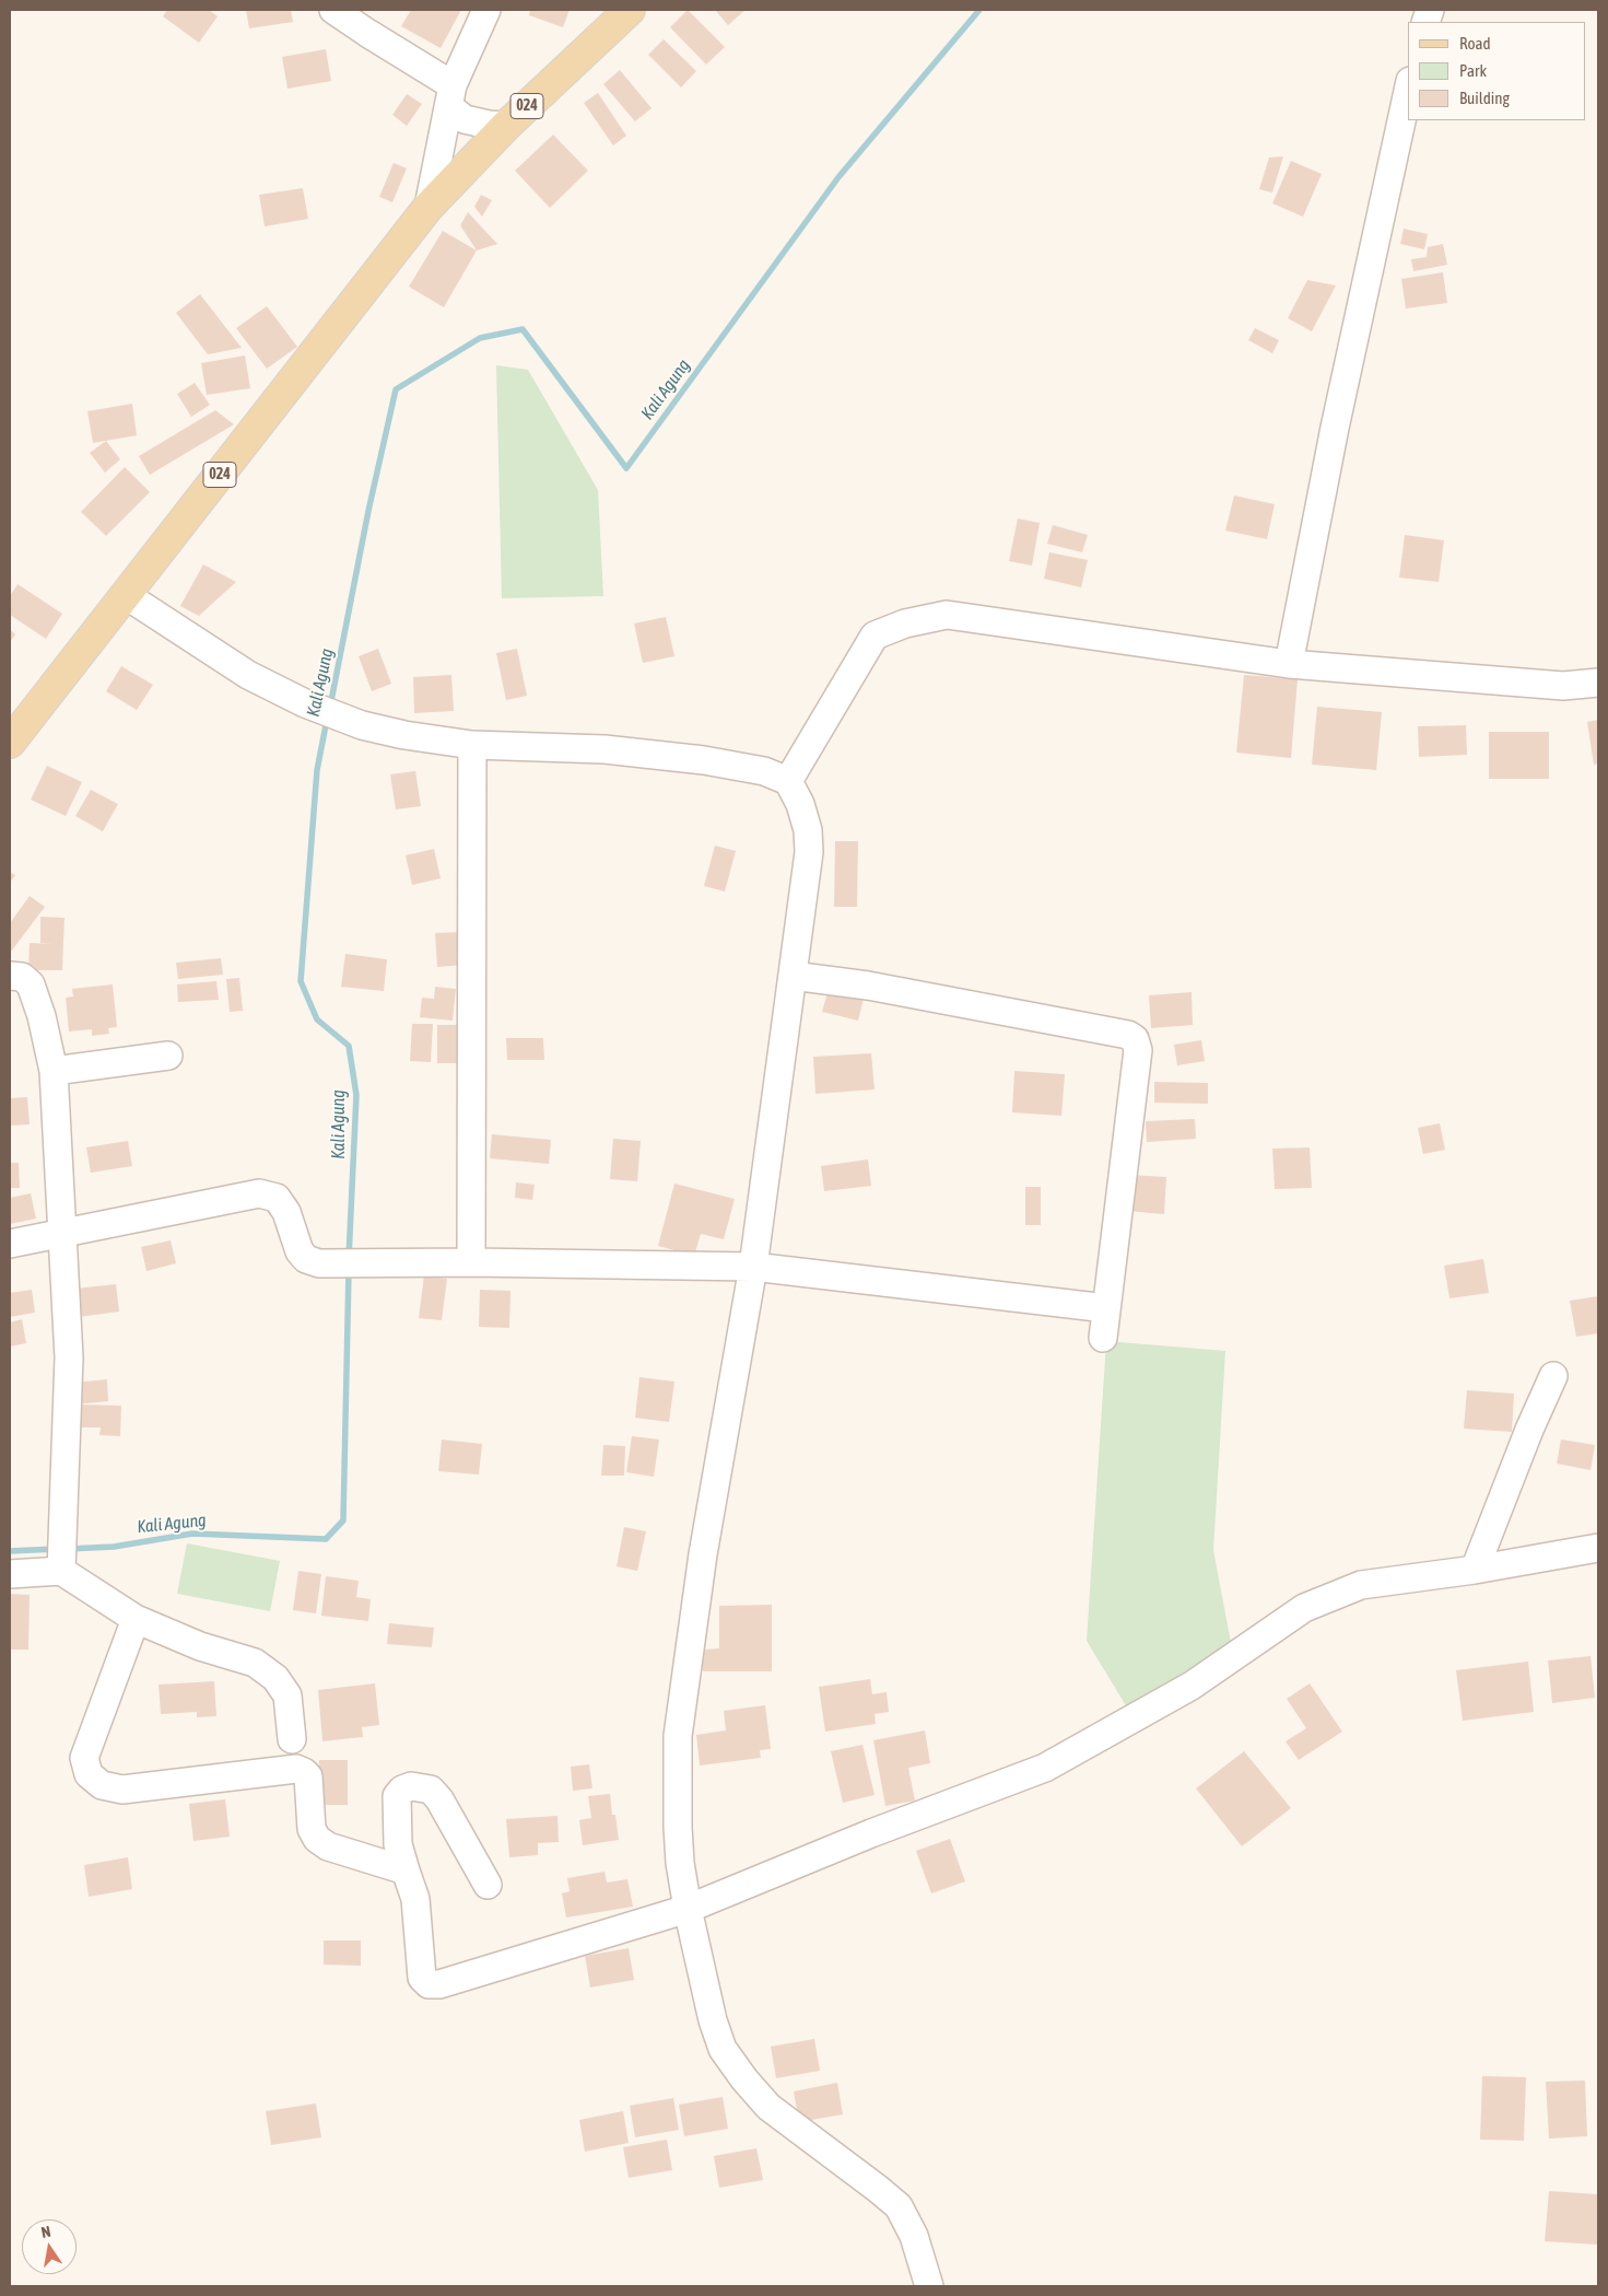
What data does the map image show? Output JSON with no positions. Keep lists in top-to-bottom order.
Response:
{
  "streets": {
    "main road": ["024"]
  },
  "water": ["Kali Agung"],
  "legend": ["Road", "Park", "Building"],
  "north": "top"
}
